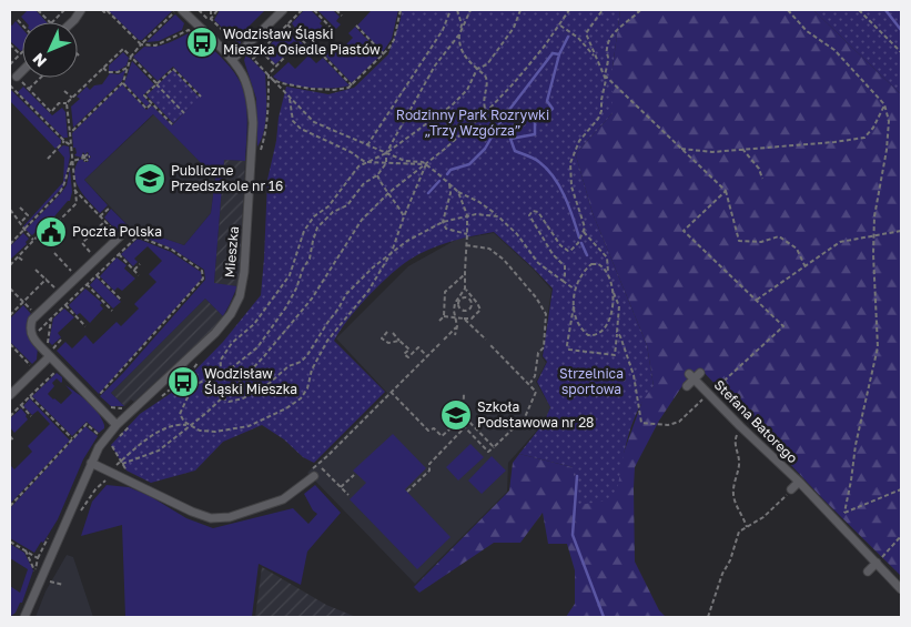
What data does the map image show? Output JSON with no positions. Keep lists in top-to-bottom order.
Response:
{
  "streets": {
    "street": ["Mieszka", "Stefana Batorego"]
  },
  "parks": ["Rodzinny Park Rozrywki „Trzy Wzgórza”", "Strzelnica sportowa"],
  "places": {
    "bus stop": ["Wodzisław Śląski Mieszka Osiedle Piastów", "Wodzisław Śląski Mieszka"],
    "school or university": ["Publiczne Przedszkole nr 16", "Szkoła Podstawowa nr 28"],
    "public building": ["Poczta Polska"]
  },
  "north": "bottom left"
}
